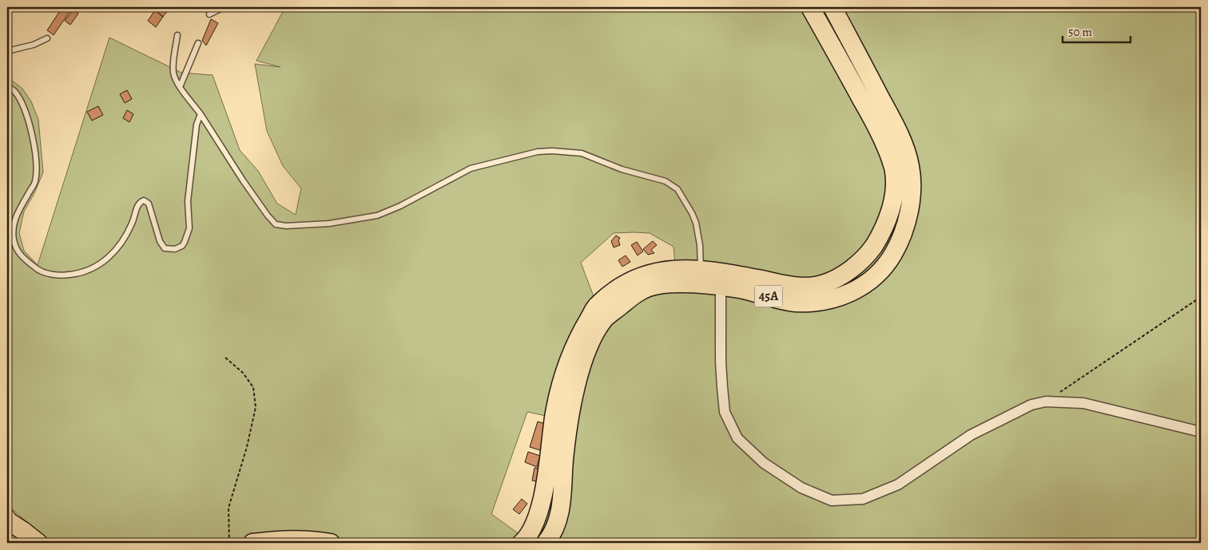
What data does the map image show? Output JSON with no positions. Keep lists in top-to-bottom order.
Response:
{
  "streets": {
    "highway": ["45A"]
  },
  "scale_bar": "50 m"
}
